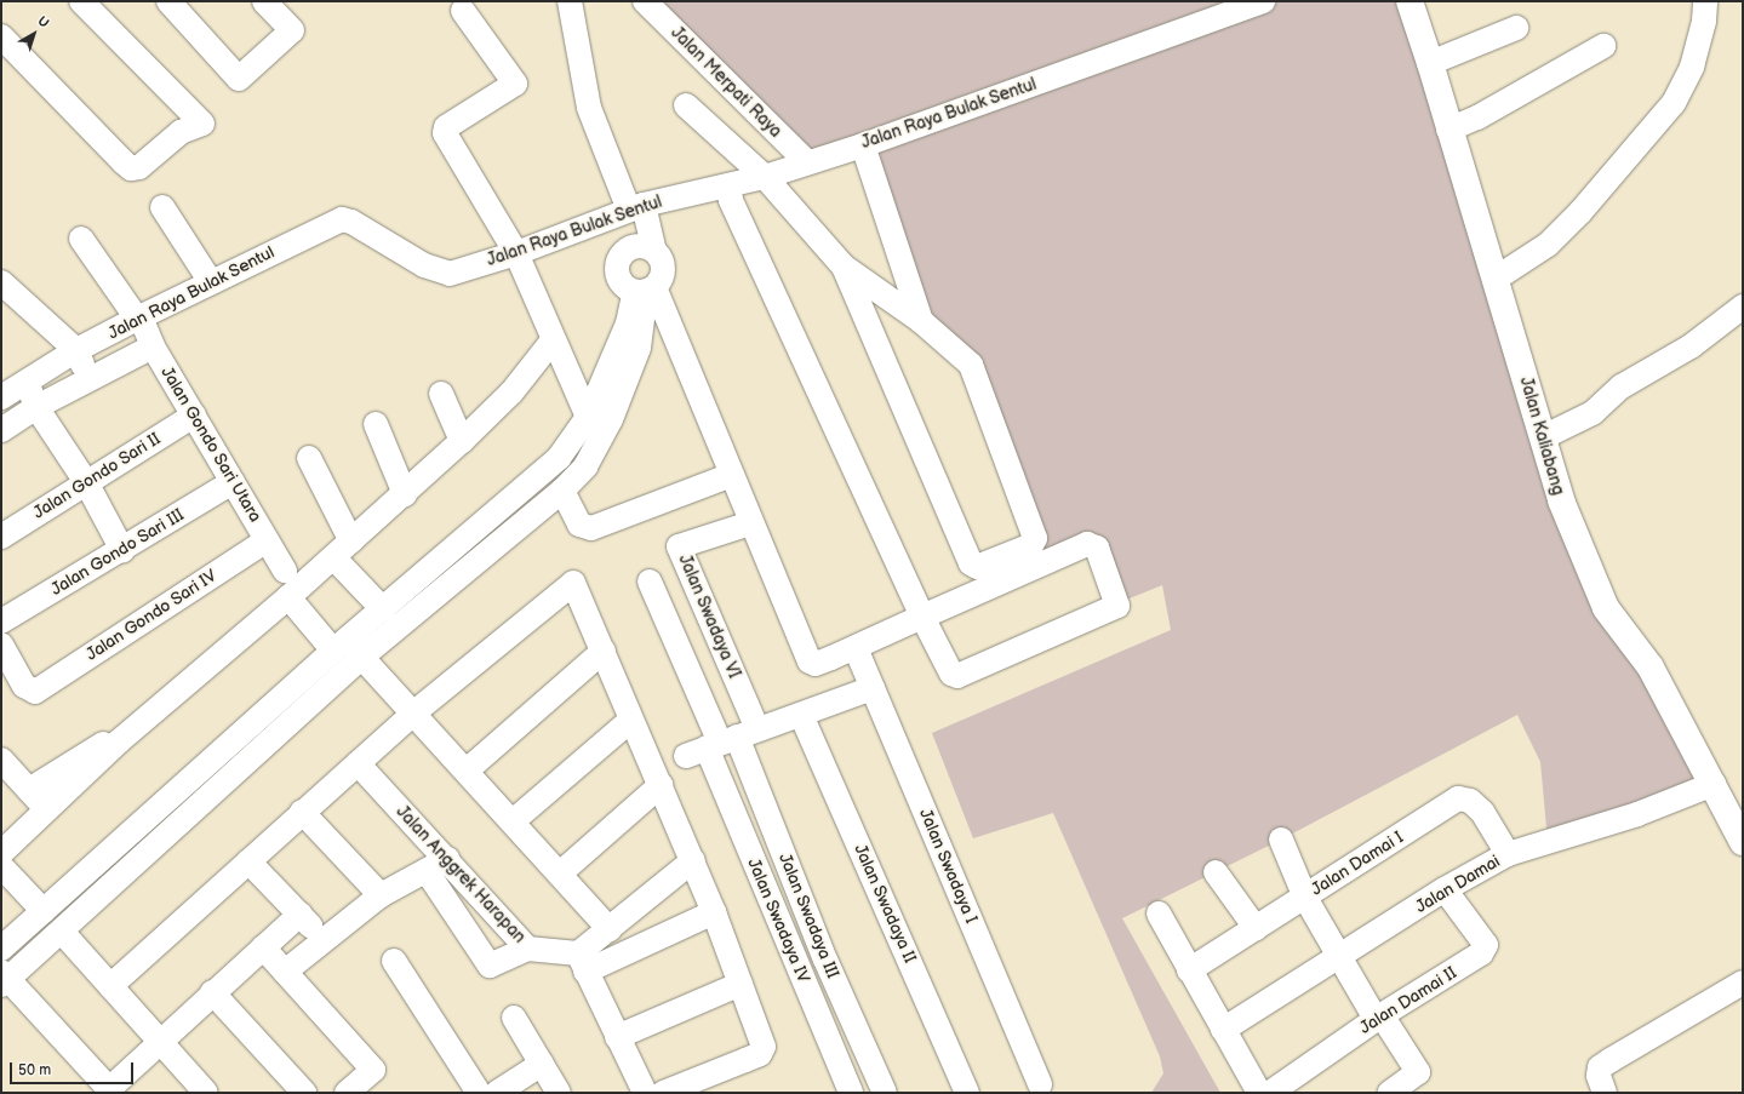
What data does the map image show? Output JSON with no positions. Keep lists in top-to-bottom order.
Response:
{
  "streets": {
    "main road": ["Jalan Kaliabang"],
    "street": [
      "Jalan Merpati Raya",
      "Jalan Raya Bulak Sentul",
      "Jalan Gondo Sari Utara",
      "Jalan Gondo Sari II",
      "Jalan Gondo Sari III",
      "Jalan Gondo Sari IV",
      "Jalan Swadaya VI",
      "Jalan Damai I",
      "Jalan Swadaya I",
      "Jalan Anggrek Harapan",
      "Jalan Damai",
      "Jalan Swadaya II",
      "Jalan Swadaya III",
      "Jalan Swadaya IV",
      "Jalan Damai II"
    ]
  },
  "crossings": [
    ["Jalan Merpati Raya", "Jalan Raya Bulak Sentul"],
    ["Jalan Raya Bulak Sentul", "Jalan Gondo Sari Utara"],
    ["Jalan Kaliabang", "Jalan Damai"],
    ["Jalan Gondo Sari Utara", "Jalan Gondo Sari II"],
    ["Jalan Gondo Sari Utara", "Jalan Gondo Sari III"],
    ["Jalan Gondo Sari Utara", "Jalan Gondo Sari IV"],
    ["Jalan Swadaya VI", "Jalan Swadaya III"],
    ["Jalan Swadaya VI", "Jalan Swadaya IV"],
    ["Jalan Damai I", "Jalan Damai"],
    ["Jalan Damai", "Jalan Damai II"],
    ["Jalan Swadaya III", "Jalan Swadaya IV"]
  ],
  "scale_bar": "50 m",
  "north": "top right"
}
